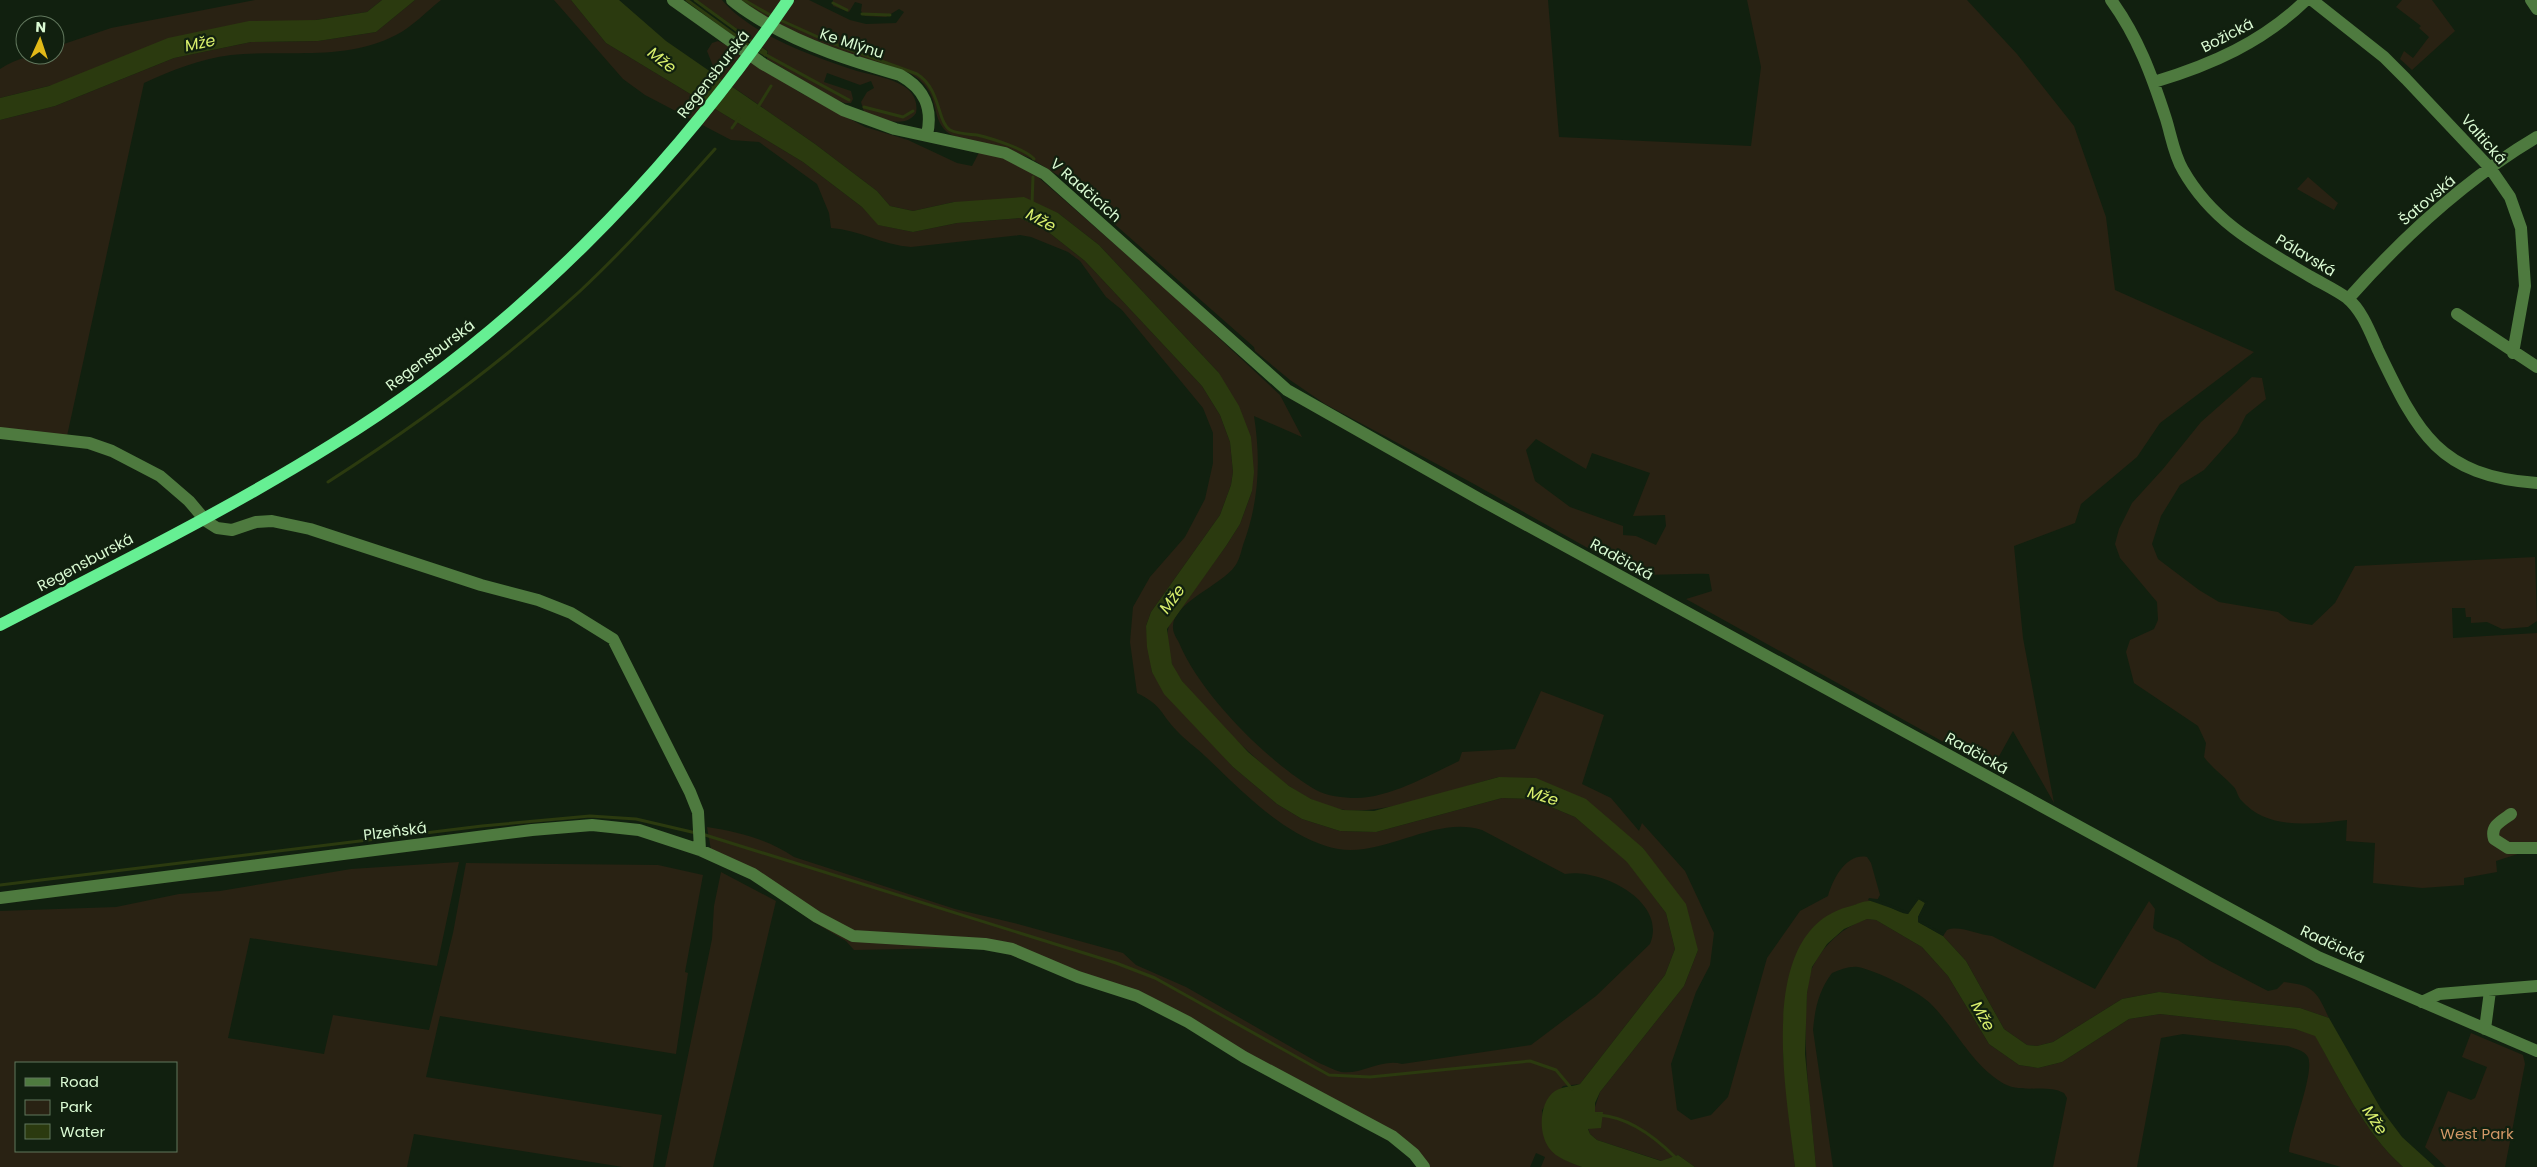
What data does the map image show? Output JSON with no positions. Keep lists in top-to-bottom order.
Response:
{
  "streets": {
    "main road": ["Regensburská"],
    "street": [
      "Božická",
      "Ke Mlýnu",
      "Valtická",
      "V Radčicích",
      "Šatovská",
      "Pálavská",
      "Radčická",
      "Plzeňská"
    ]
  },
  "crossings": [
    ["Božická", "Pálavská"],
    ["Ke Mlýnu", "V Radčicích"],
    ["Valtická", "Šatovská"],
    ["V Radčicích", "Radčická"],
    ["Šatovská", "Pálavská"]
  ],
  "water": ["Mže"],
  "parks": ["West Park"],
  "legend": ["Road", "Park", "Water"],
  "north": "top"
}
